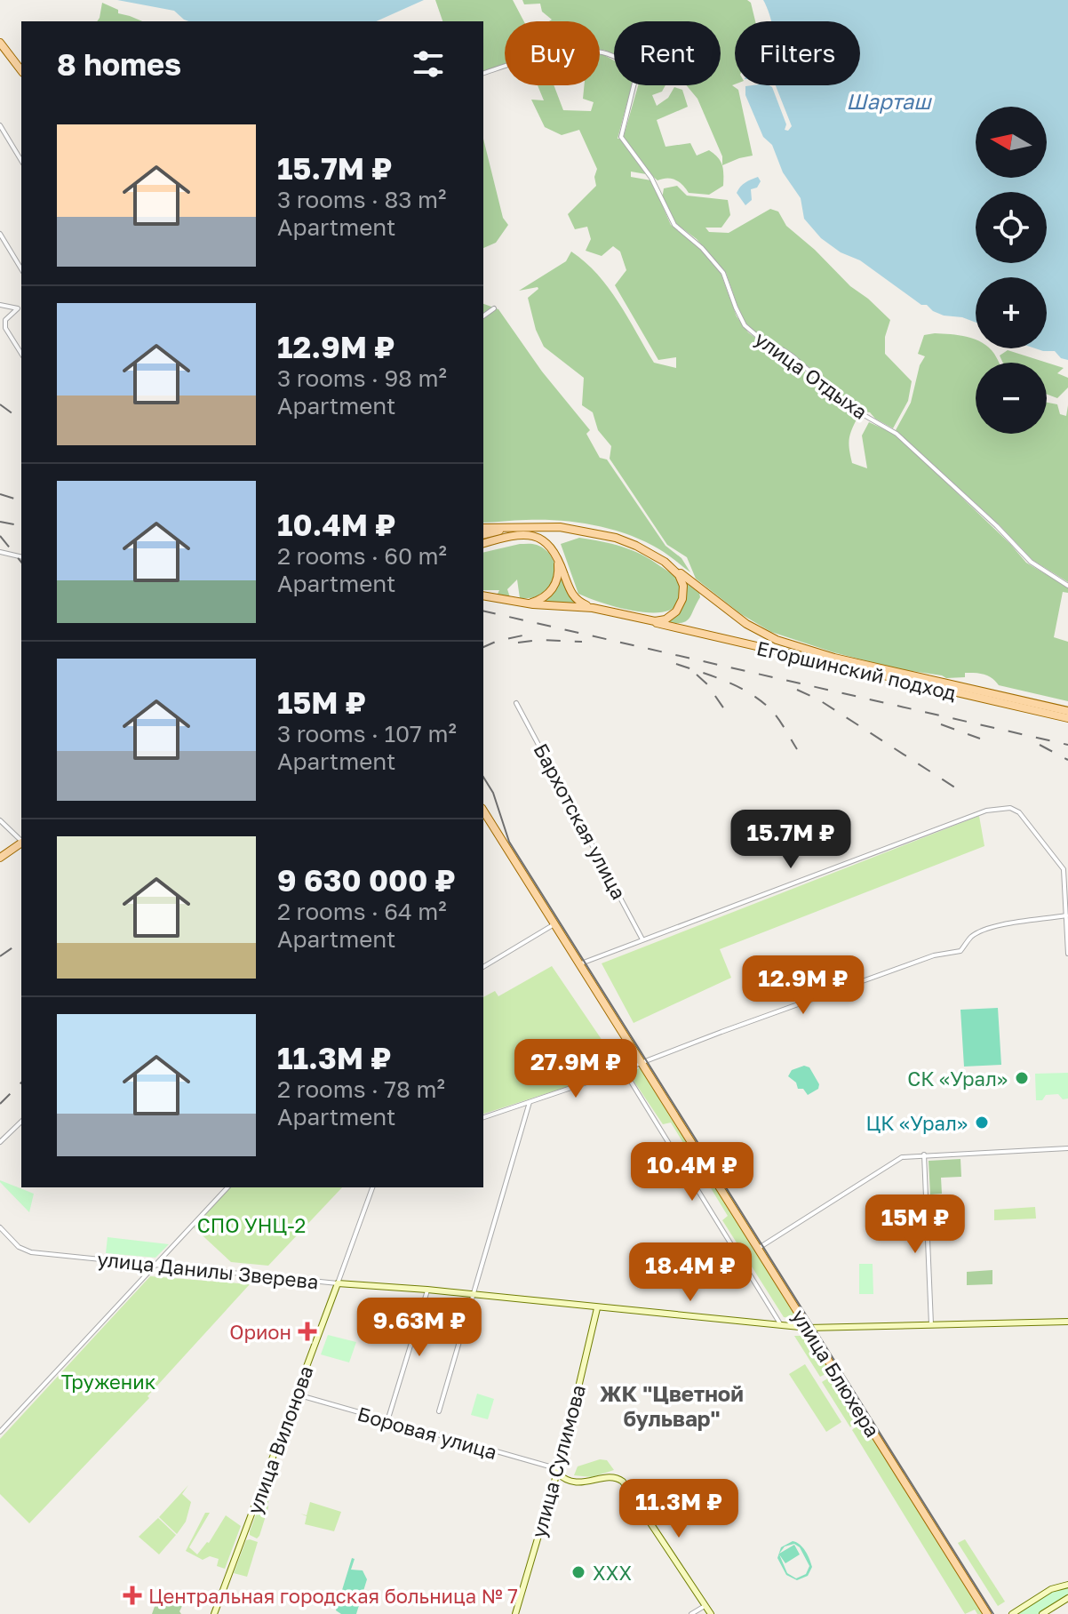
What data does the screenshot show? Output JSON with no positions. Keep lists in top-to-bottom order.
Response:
{
  "streets": {
    "main road": ["Егоршинский подход", "улица Блюхера"],
    "street": [
      "улица Отдыха",
      "Бархотская улица",
      "улица Данилы Зверева",
      "Боровая улица",
      "улица Вилонова",
      "улица Сулимова"
    ]
  },
  "crossings": [
    ["улица Данилы Зверева", "улица Блюхера"],
    ["улица Данилы Зверева", "улица Вилонова"],
    ["улица Данилы Зверева", "улица Сулимова"],
    ["Боровая улица", "улица Вилонова"],
    ["Боровая улица", "улица Сулимова"]
  ],
  "districts": ["ЖК \"Цветной бульвар\""],
  "water": ["Шарташ"],
  "parks": ["СПО УНЦ-2", "Труженик"],
  "places": {
    "other": ["СК «Урал»", "ЦК «Урал»", "XXX"],
    "health": ["Орион", "Центральная городская больница № 7"]
  },
  "north": "left",
  "page": {
    "chip": ["Buy", "Rent", "Filters"],
    "heading": "8 homes",
    "map_buttons": ["+", "−"],
    "list": [
      {
        "name": "15.7M ₽",
        "note": "3 rooms · 83 m² · Apartment"
      },
      {
        "name": "12.9M ₽",
        "note": "3 rooms · 98 m² · Apartment"
      },
      {
        "name": "10.4M ₽",
        "note": "2 rooms · 60 m² · Apartment"
      },
      {
        "name": "15M ₽",
        "note": "3 rooms · 107 m² · Apartment"
      },
      {
        "name": "9 630 000 ₽",
        "note": "2 rooms · 64 m² · Apartment"
      },
      {
        "name": "11.3M ₽",
        "note": "2 rooms · 78 m² · Apartment"
      }
    ],
    "price": [
      "15.7M ₽",
      "12.9M ₽",
      "27.9M ₽",
      "10.4M ₽",
      "15M ₽",
      "18.4M ₽",
      "9.63M ₽",
      "11.3M ₽"
    ]
  }
}
